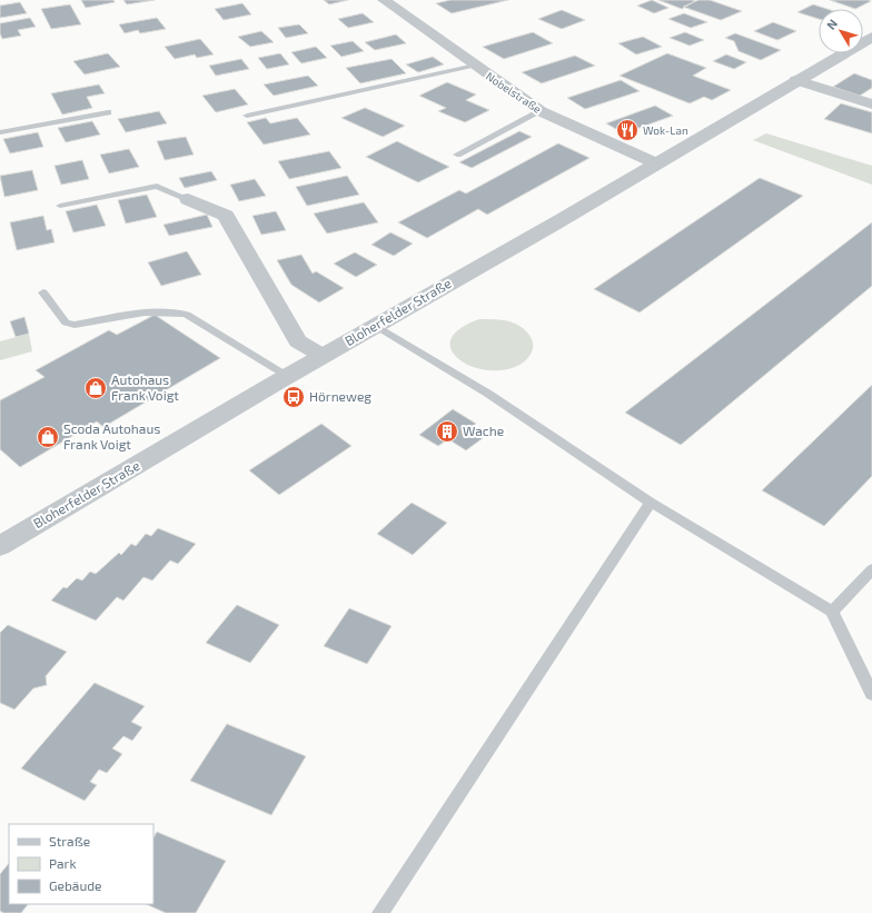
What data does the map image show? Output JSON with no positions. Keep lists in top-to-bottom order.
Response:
{
  "streets": {
    "street": ["Nobelstraße", "Bloherfelder Straße"]
  },
  "crossings": [
    ["Nobelstraße", "Bloherfelder Straße"]
  ],
  "places": {
    "restaurant": ["Wok-Lan"],
    "shop": ["Autohaus Frank Voigt", "Scoda Autohaus Frank Voigt"],
    "bus stop": ["Hörneweg"],
    "building": ["Wache"]
  },
  "legend": ["Straße", "Park", "Gebäude"],
  "north": "top left"
}
